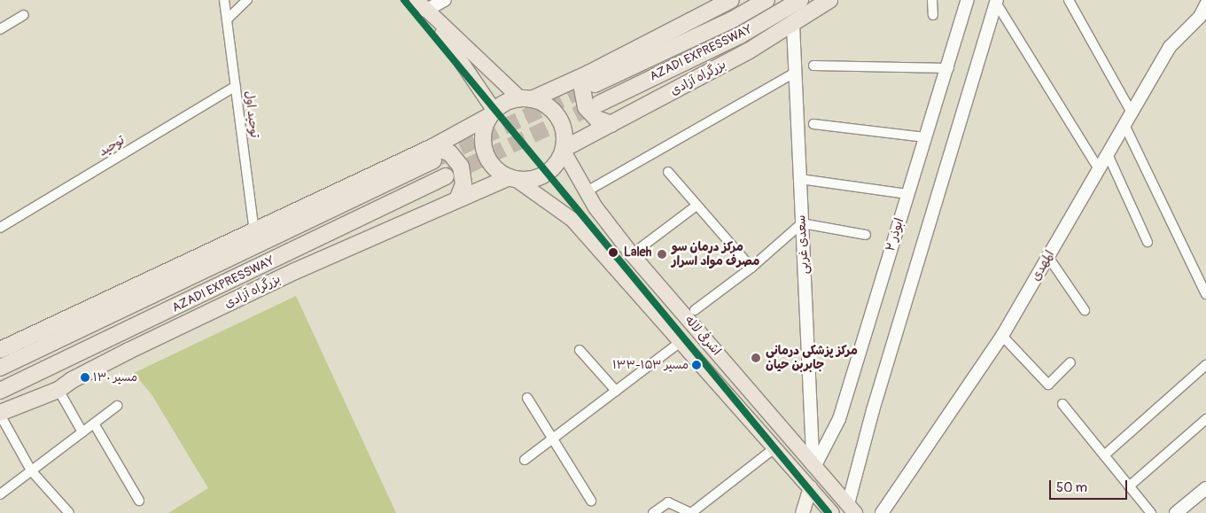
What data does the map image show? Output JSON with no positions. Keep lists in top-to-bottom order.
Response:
{
  "streets": {
    "highway": ["AZADI EXPRESSWAY", "بزرگراه آزادی"],
    "main road": ["اشرفی لاله"],
    "street": [
      "توحید اول",
      "توحید",
      "ابوذر ۲",
      "سعدی غربی",
      "المهدی"
    ]
  },
  "crossings": [
    ["بزرگراه آزادی", "سعدی غربی"],
    ["بزرگراه آزادی", "اشرفی لاله"],
    ["توحید اول", "توحید"],
    ["ابوذر ۲", "سعدی غربی"],
    ["ابوذر ۲", "اشرفی لاله"],
    ["سعدی غربی", "اشرفی لاله"]
  ],
  "places": [
    "Laleh",
    "مرکز درمان سو مصرف مواد اسرار",
    "مرکز پزشکی درمانی جابربن حیان",
    "مسیر ۱۵۳-۱۳۳",
    "مسیر ۱۳۰"
  ],
  "scale_bar": "50 m"
}
